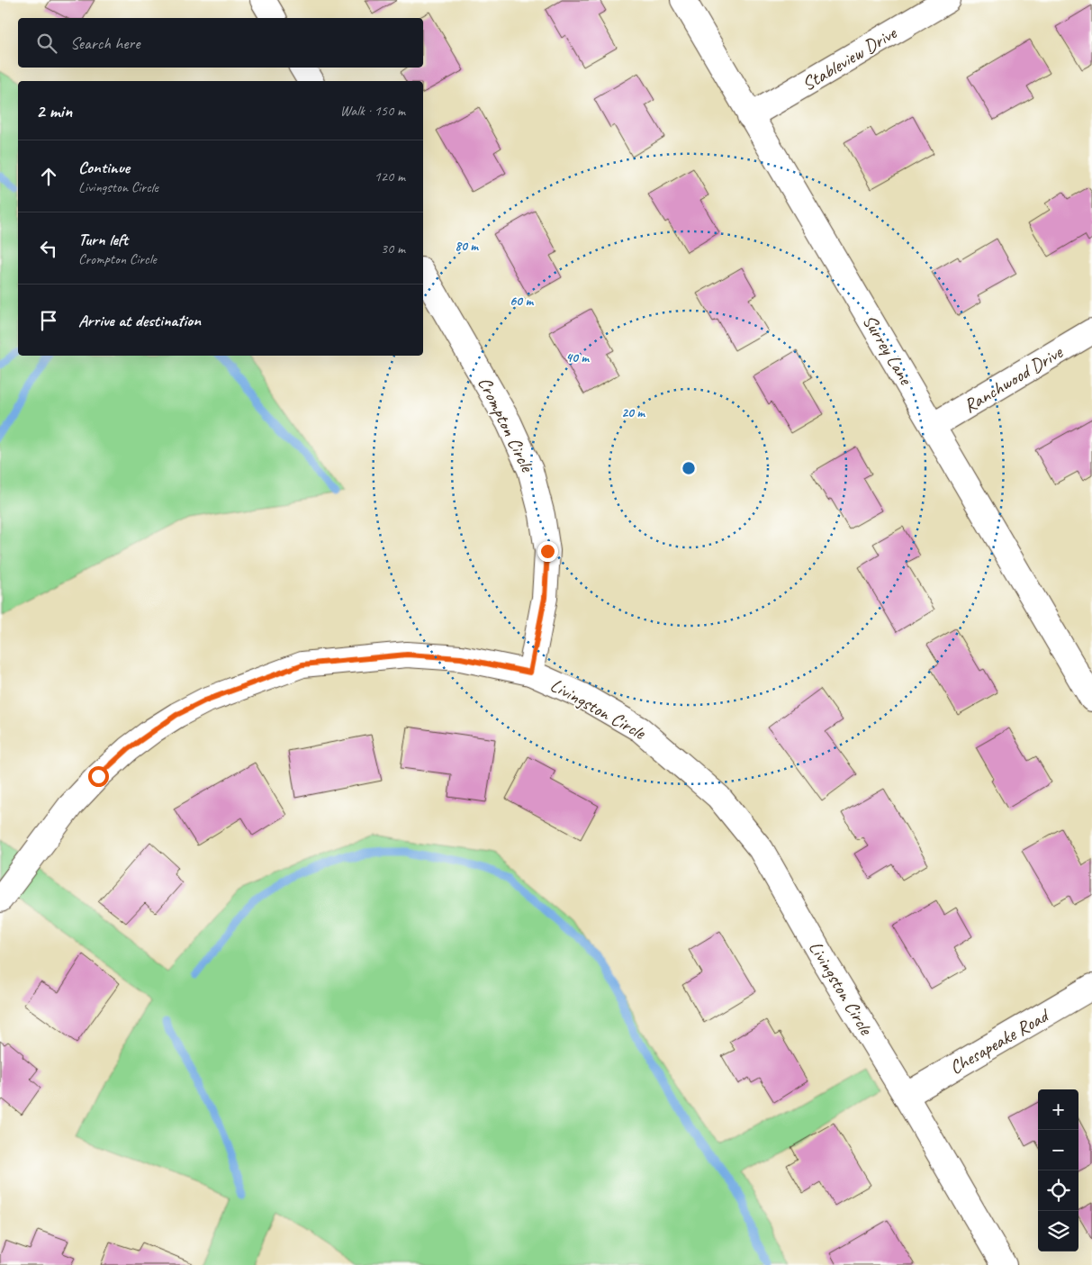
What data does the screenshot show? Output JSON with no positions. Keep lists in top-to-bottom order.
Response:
{
  "streets": {
    "street": [
      "Stableview Drive",
      "Surrey Lane",
      "Ranchwood Drive",
      "Crompton Circle",
      "Livingston Circle",
      "Chesapeake Road"
    ]
  },
  "crossings": [
    ["Stableview Drive", "Surrey Lane"],
    ["Surrey Lane", "Ranchwood Drive"],
    ["Crompton Circle", "Livingston Circle"],
    ["Livingston Circle", "Chesapeake Road"]
  ],
  "page": {
    "search": "Search here",
    "heading": ["2 min", "Walk · 150 m"],
    "list": [
      ["Continue", "Livingston Circle", "120 m"],
      ["Turn left", "Crompton Circle", "30 m"],
      "Arrive at destination"
    ],
    "map_buttons": ["+", "−"]
  },
  "rings": [
    "80 m",
    "60 m",
    "40 m",
    "20 m"
  ]
}
